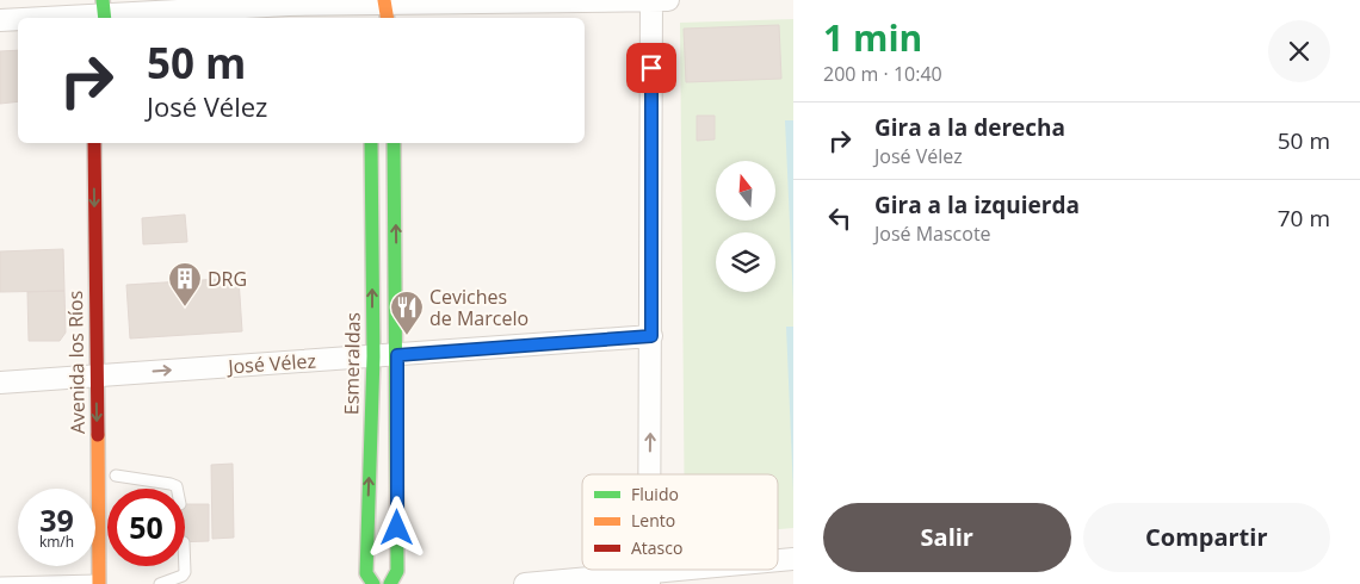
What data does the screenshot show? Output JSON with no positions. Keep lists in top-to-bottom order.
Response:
{
  "streets": {
    "main road": ["Avenida los Ríos", "Esmeraldas"],
    "street": ["José Vélez"]
  },
  "crossings": [
    ["Avenida los Ríos", "José Vélez"],
    ["José Vélez", "Esmeraldas"]
  ],
  "one_way": ["Avenida los Ríos", "José Vélez"],
  "places": {
    "building": ["DRG"],
    "restaurant": ["Ceviches de Marcelo"]
  },
  "legend": ["Fluido", "Lento", "Atasco"],
  "north": "top",
  "page": {
    "heading": ["1 min", "200 m · 10:40"],
    "turn": ["50 m", "José Vélez"],
    "list": [
      {
        "name": "Gira a la derecha",
        "note": "José Vélez",
        "value": "50 m"
      },
      {
        "name": "Gira a la izquierda",
        "note": "José Mascote",
        "value": "70 m"
      }
    ],
    "speed": "39 km/h",
    "limit": "50",
    "buttons": ["Salir", "Compartir"]
  }
}
